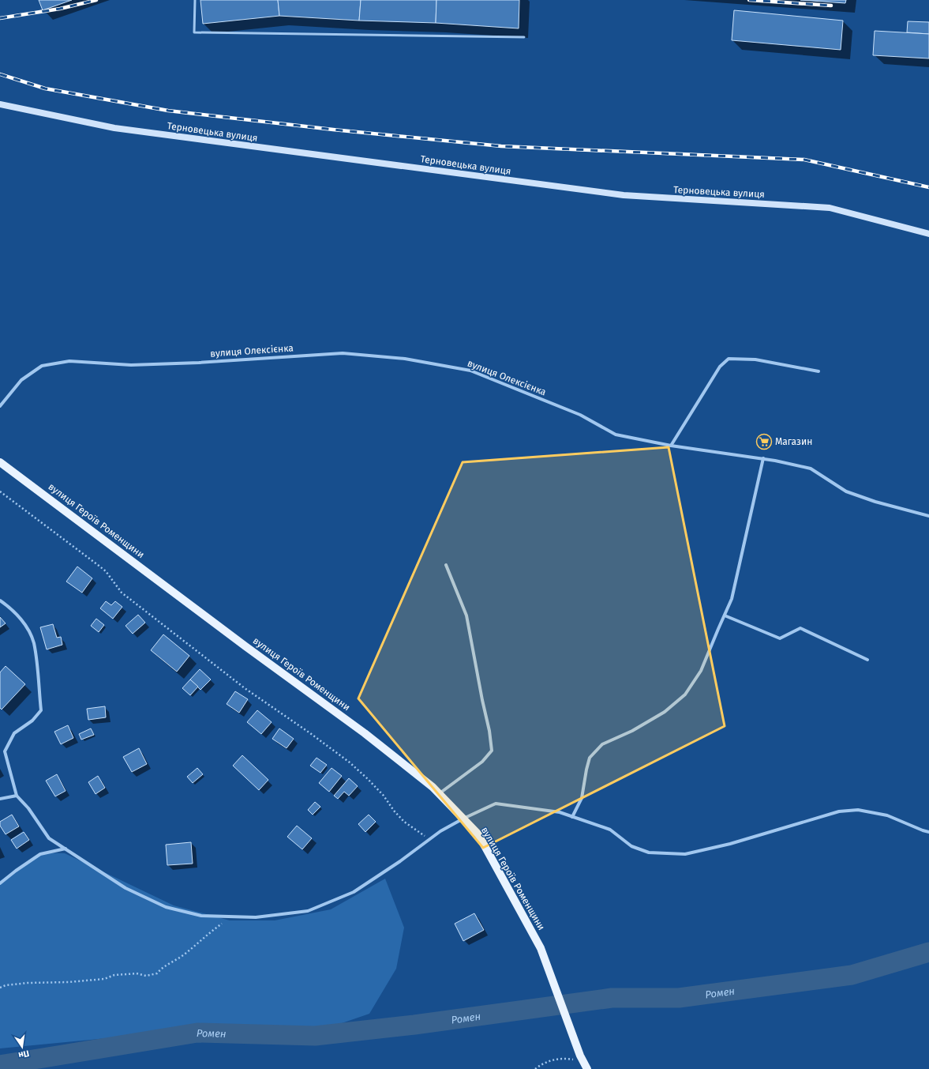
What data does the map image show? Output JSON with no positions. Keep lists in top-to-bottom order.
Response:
{
  "streets": {
    "main road": ["Терновецька вулиця", "вулиця Героїв Роменщини"],
    "street": ["вулиця Олексієнка"]
  },
  "water": ["Ромен"],
  "places": {
    "supermarket": ["Магазин"]
  },
  "north": "bottom"
}
